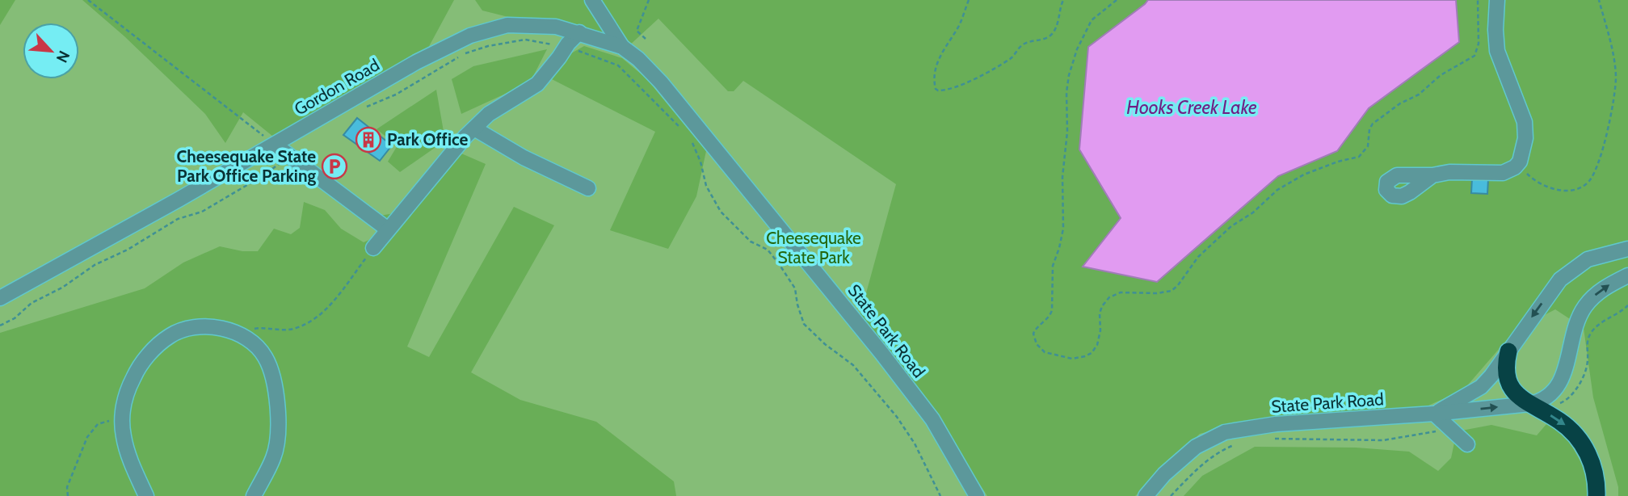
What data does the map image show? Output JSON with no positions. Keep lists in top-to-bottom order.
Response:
{
  "streets": {
    "street": ["Gordon Road", "State Park Road"]
  },
  "crossings": [
    ["Gordon Road", "State Park Road"]
  ],
  "water": ["Hooks Creek Lake"],
  "parks": ["Cheesequake State Park"],
  "places": {
    "building": ["Park Office"],
    "parking": ["Cheesequake State Park Office Parking"]
  },
  "north": "bottom right"
}
